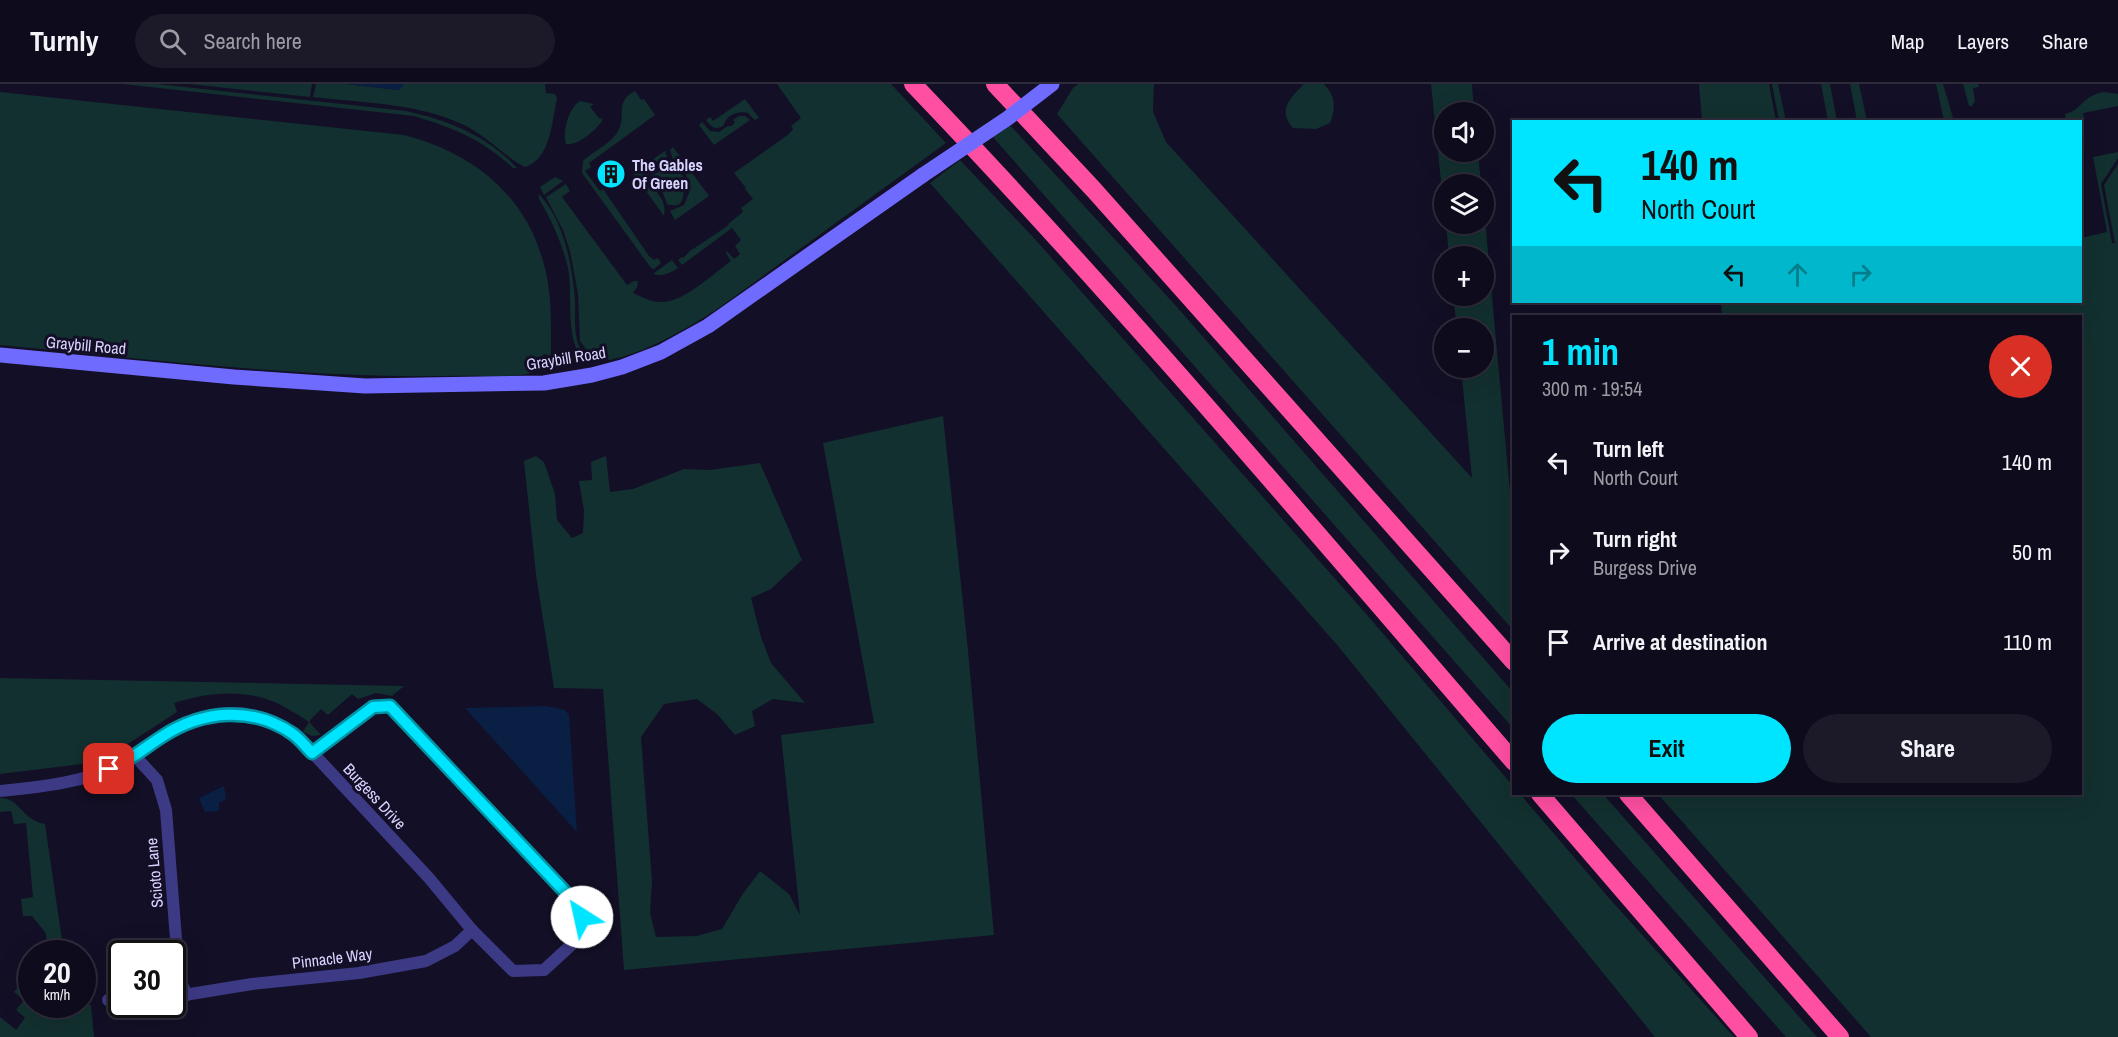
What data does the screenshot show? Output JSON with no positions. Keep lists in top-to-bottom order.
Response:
{
  "streets": {
    "street": [
      "Graybill Road",
      "Burgess Drive",
      "Scioto Lane",
      "Pinnacle Way"
    ]
  },
  "crossings": [
    ["Burgess Drive", "Scioto Lane"],
    ["Burgess Drive", "Pinnacle Way"],
    ["Scioto Lane", "Pinnacle Way"]
  ],
  "places": {
    "building": ["The Gables Of Green"]
  },
  "page": {
    "header": "Turnly",
    "search": "Search here",
    "nav": ["Map", "Layers", "Share"],
    "map_buttons": ["+", "−"],
    "turn": ["140 m", "North Court"],
    "heading": ["1 min", "300 m · 19:54"],
    "list": [
      {
        "name": "Turn left",
        "note": "North Court",
        "value": "140 m"
      },
      {
        "name": "Turn right",
        "note": "Burgess Drive",
        "value": "50 m"
      },
      {
        "name": "Arrive at destination",
        "value": "110 m"
      }
    ],
    "buttons": ["Exit", "Share"],
    "speed": "20 km/h",
    "limit": "30"
  }
}
